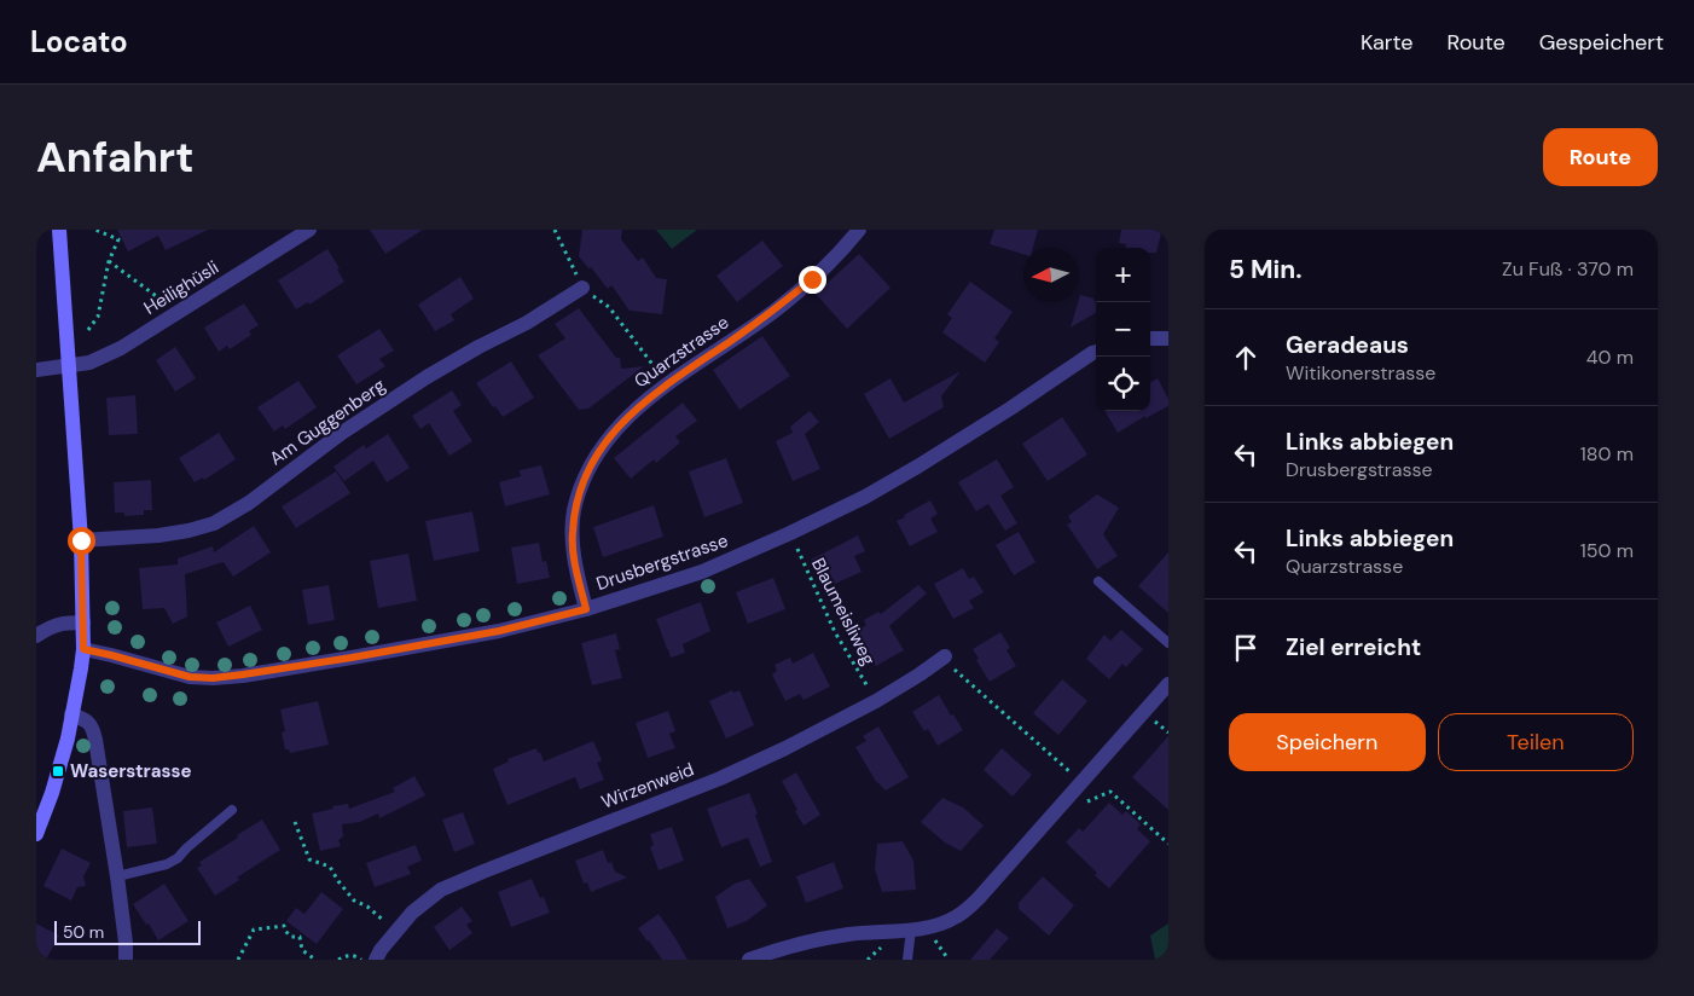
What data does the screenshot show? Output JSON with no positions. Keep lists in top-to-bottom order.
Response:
{
  "streets": {
    "street": [
      "Heilighüsli",
      "Quarzstrasse",
      "Am Guggenberg",
      "Drusbergstrasse",
      "Wirzenweid"
    ],
    "path": ["Blaumeisliweg"]
  },
  "crossings": [
    ["Quarzstrasse", "Drusbergstrasse"],
    ["Drusbergstrasse", "Blaumeisliweg"],
    ["Blaumeisliweg", "Wirzenweid"]
  ],
  "places": {
    "transit": ["Waserstrasse"]
  },
  "scale_bar": "50 m",
  "north": "left",
  "page": {
    "header": "Locato",
    "nav": ["Karte", "Route", "Gespeichert"],
    "buttons": [
      "Route",
      ["Speichern", "Teilen"]
    ],
    "title": "Anfahrt",
    "heading": ["5 Min.", "Zu Fuß · 370 m"],
    "map_buttons": ["+", "−"],
    "list": [
      ["Geradeaus", "Witikonerstrasse", "40 m"],
      ["Links abbiegen", "Drusbergstrasse", "180 m"],
      ["Links abbiegen", "Quarzstrasse", "150 m"],
      "Ziel erreicht"
    ],
    "scale": "50 m"
  }
}
